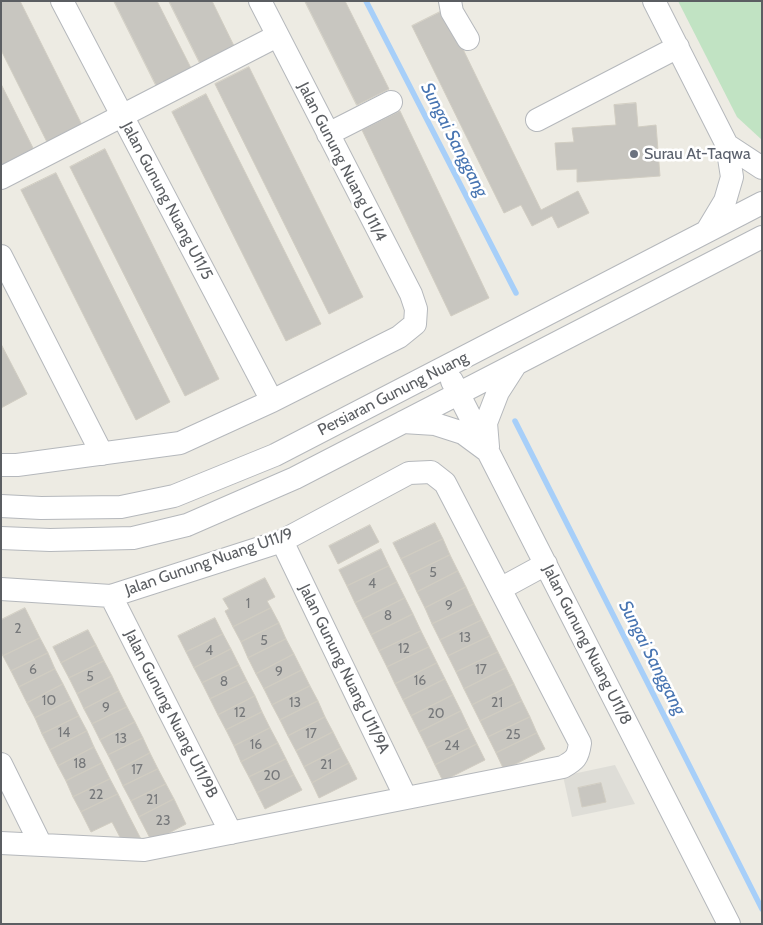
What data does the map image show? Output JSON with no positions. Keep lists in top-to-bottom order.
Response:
{
  "streets": {
    "street": [
      "Jalan Gunung Nuang U11/4",
      "Jalan Gunung Nuang U11/5",
      "Persiaran Gunung Nuang",
      "Jalan Gunung Nuang U11/9",
      "Jalan Gunung Nuang U11/8",
      "Jalan Gunung Nuang U11/9A",
      "Jalan Gunung Nuang U11/9B"
    ]
  },
  "crossings": [
    ["Jalan Gunung Nuang U11/4", "Jalan Gunung Nuang U11/5"],
    ["Persiaran Gunung Nuang", "Jalan Gunung Nuang U11/8"],
    ["Jalan Gunung Nuang U11/9", "Jalan Gunung Nuang U11/9A"],
    ["Jalan Gunung Nuang U11/9", "Jalan Gunung Nuang U11/9B"]
  ],
  "water": ["Sungai Sanggang"],
  "places": ["Surau At-Taqwa"],
  "house_numbers": [
    "5",
    "4",
    "1",
    "9",
    "8",
    "2",
    "13",
    "5",
    "12",
    "4",
    "6",
    "17",
    "9",
    "5",
    "16",
    "8",
    "10",
    "13",
    "21",
    "9",
    "12",
    "20",
    "14",
    "17",
    "25",
    "13",
    "16",
    "24",
    "18",
    "21",
    "17",
    "20",
    "22",
    "21",
    "23"
  ]
}
